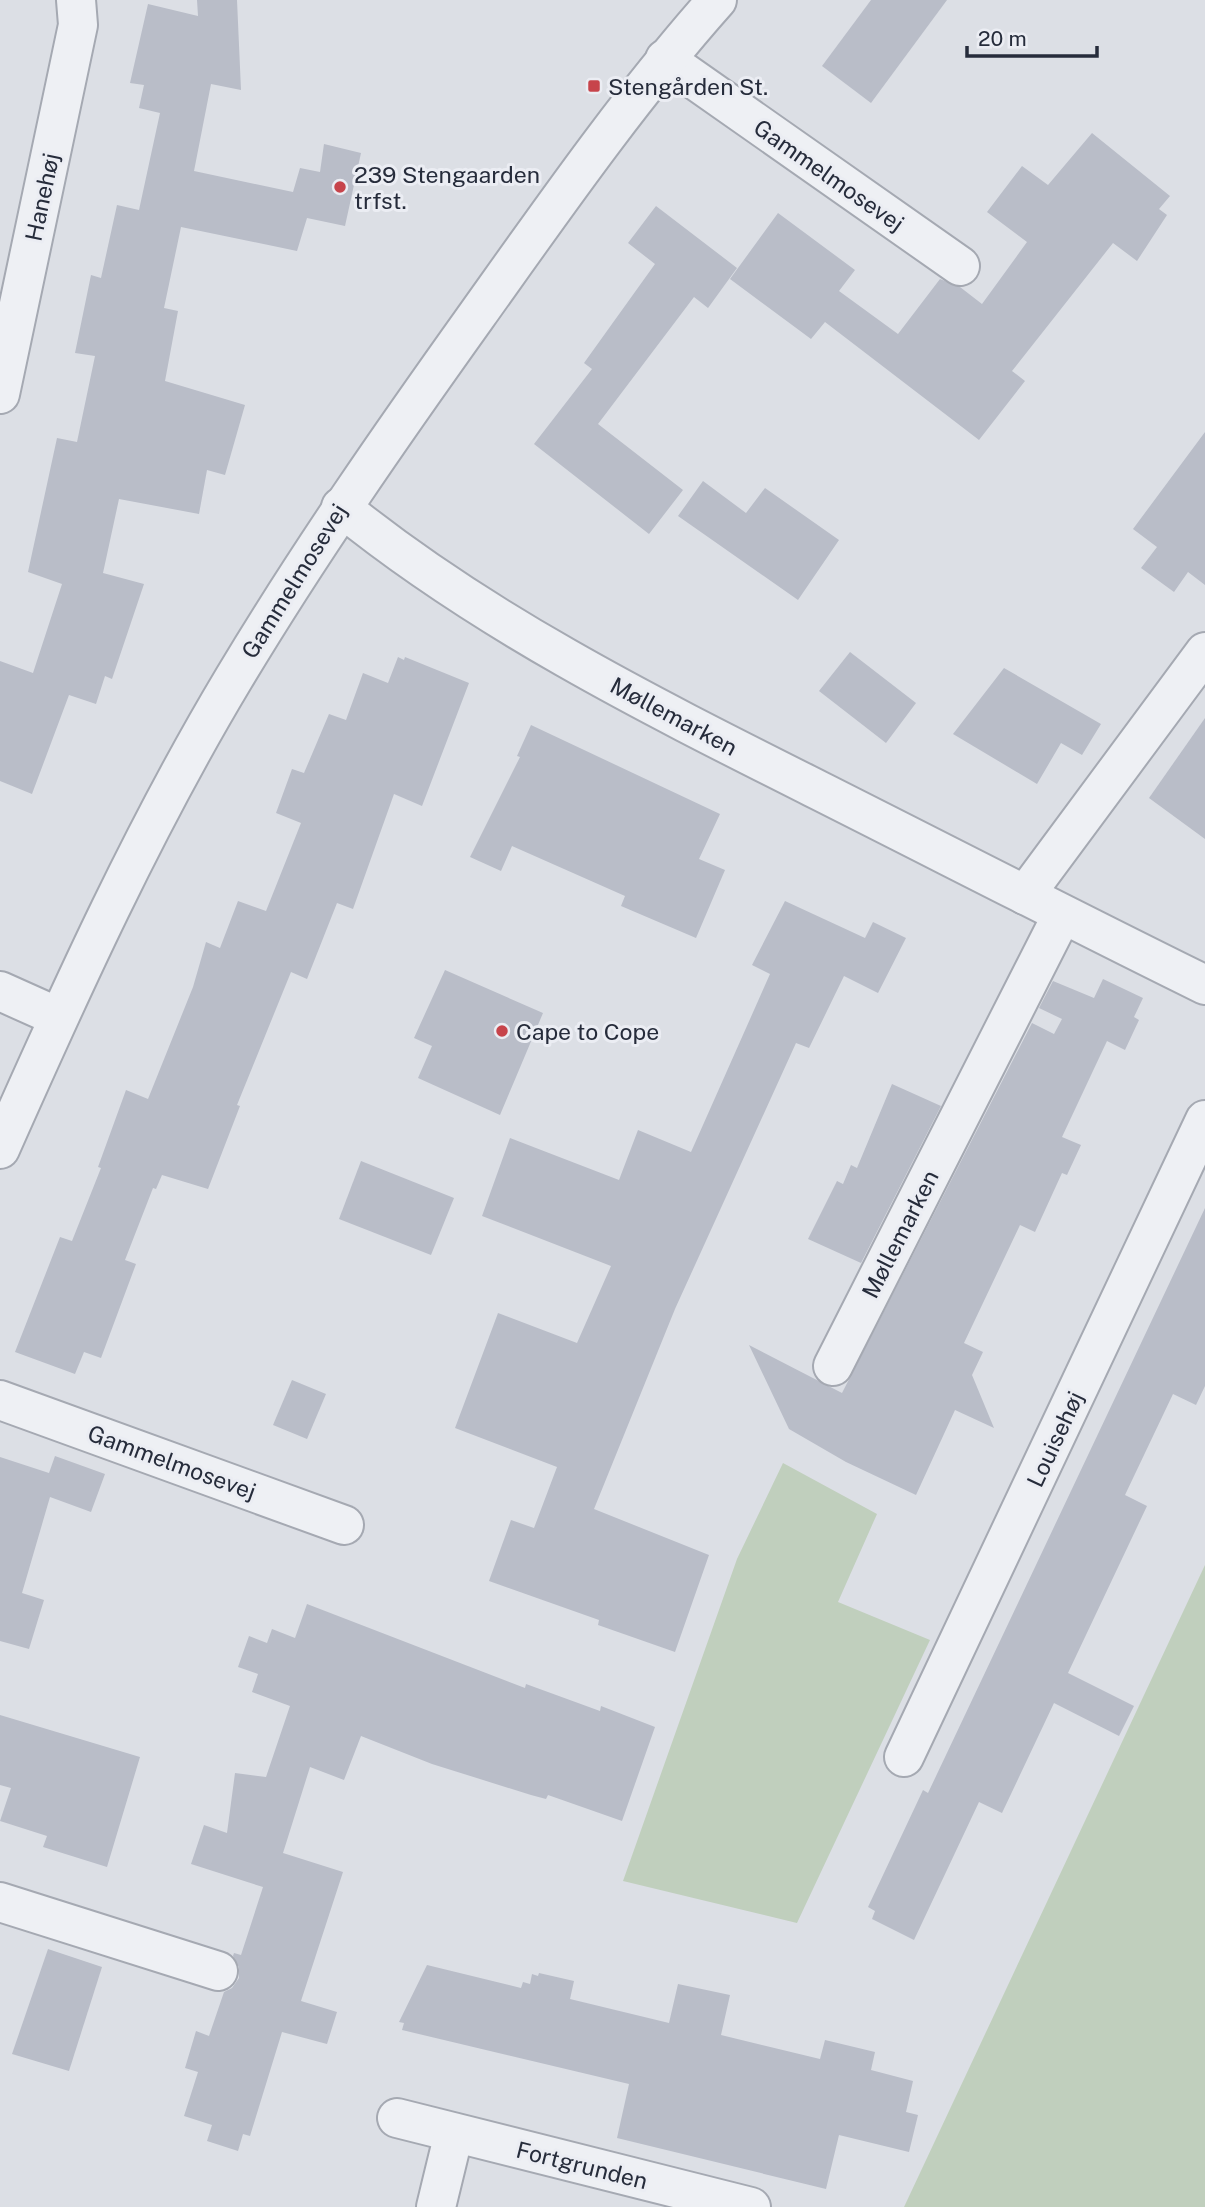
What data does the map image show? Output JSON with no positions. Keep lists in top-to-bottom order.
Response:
{
  "streets": {
    "street": [
      "Gammelmosevej",
      "Hanehøj",
      "Møllemarken",
      "Louisehøj",
      "Fortgrunden"
    ]
  },
  "crossings": [
    ["Gammelmosevej", "Møllemarken"]
  ],
  "places": {
    "transit": ["Stengården St."],
    "other": ["239 Stengaarden trfst.", "Cape to Cope"]
  },
  "scale_bar": "20 m"
}
